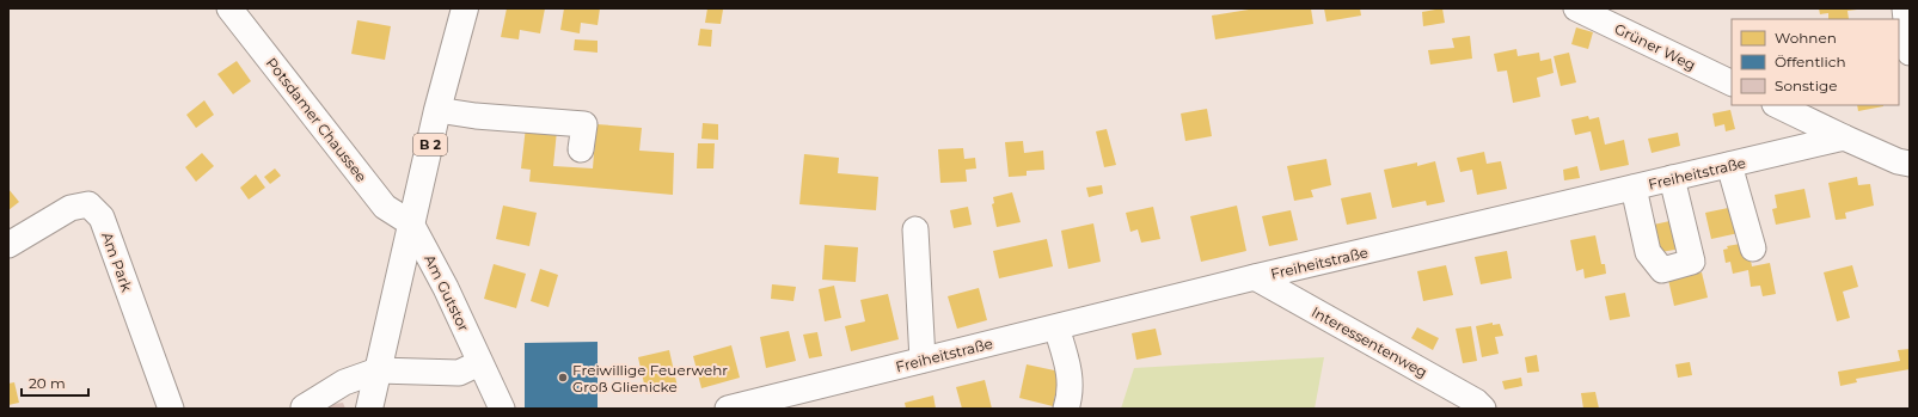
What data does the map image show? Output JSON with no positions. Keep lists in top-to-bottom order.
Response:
{
  "streets": {
    "main road": ["B 2"],
    "street": [
      "Grüner Weg",
      "Potsdamer Chaussee",
      "Freiheitstraße",
      "Am Park",
      "Am Gutstor",
      "Interessentenweg"
    ]
  },
  "crossings": [
    ["Potsdamer Chaussee", "B 2"],
    ["Potsdamer Chaussee", "Am Gutstor"],
    ["B 2", "Am Gutstor"],
    ["Freiheitstraße", "Interessentenweg"]
  ],
  "places": ["Freiwillige Feuerwehr Groß Glienicke"],
  "legend": ["Wohnen", "Öffentlich", "Sonstige"],
  "scale_bar": "20 m"
}
